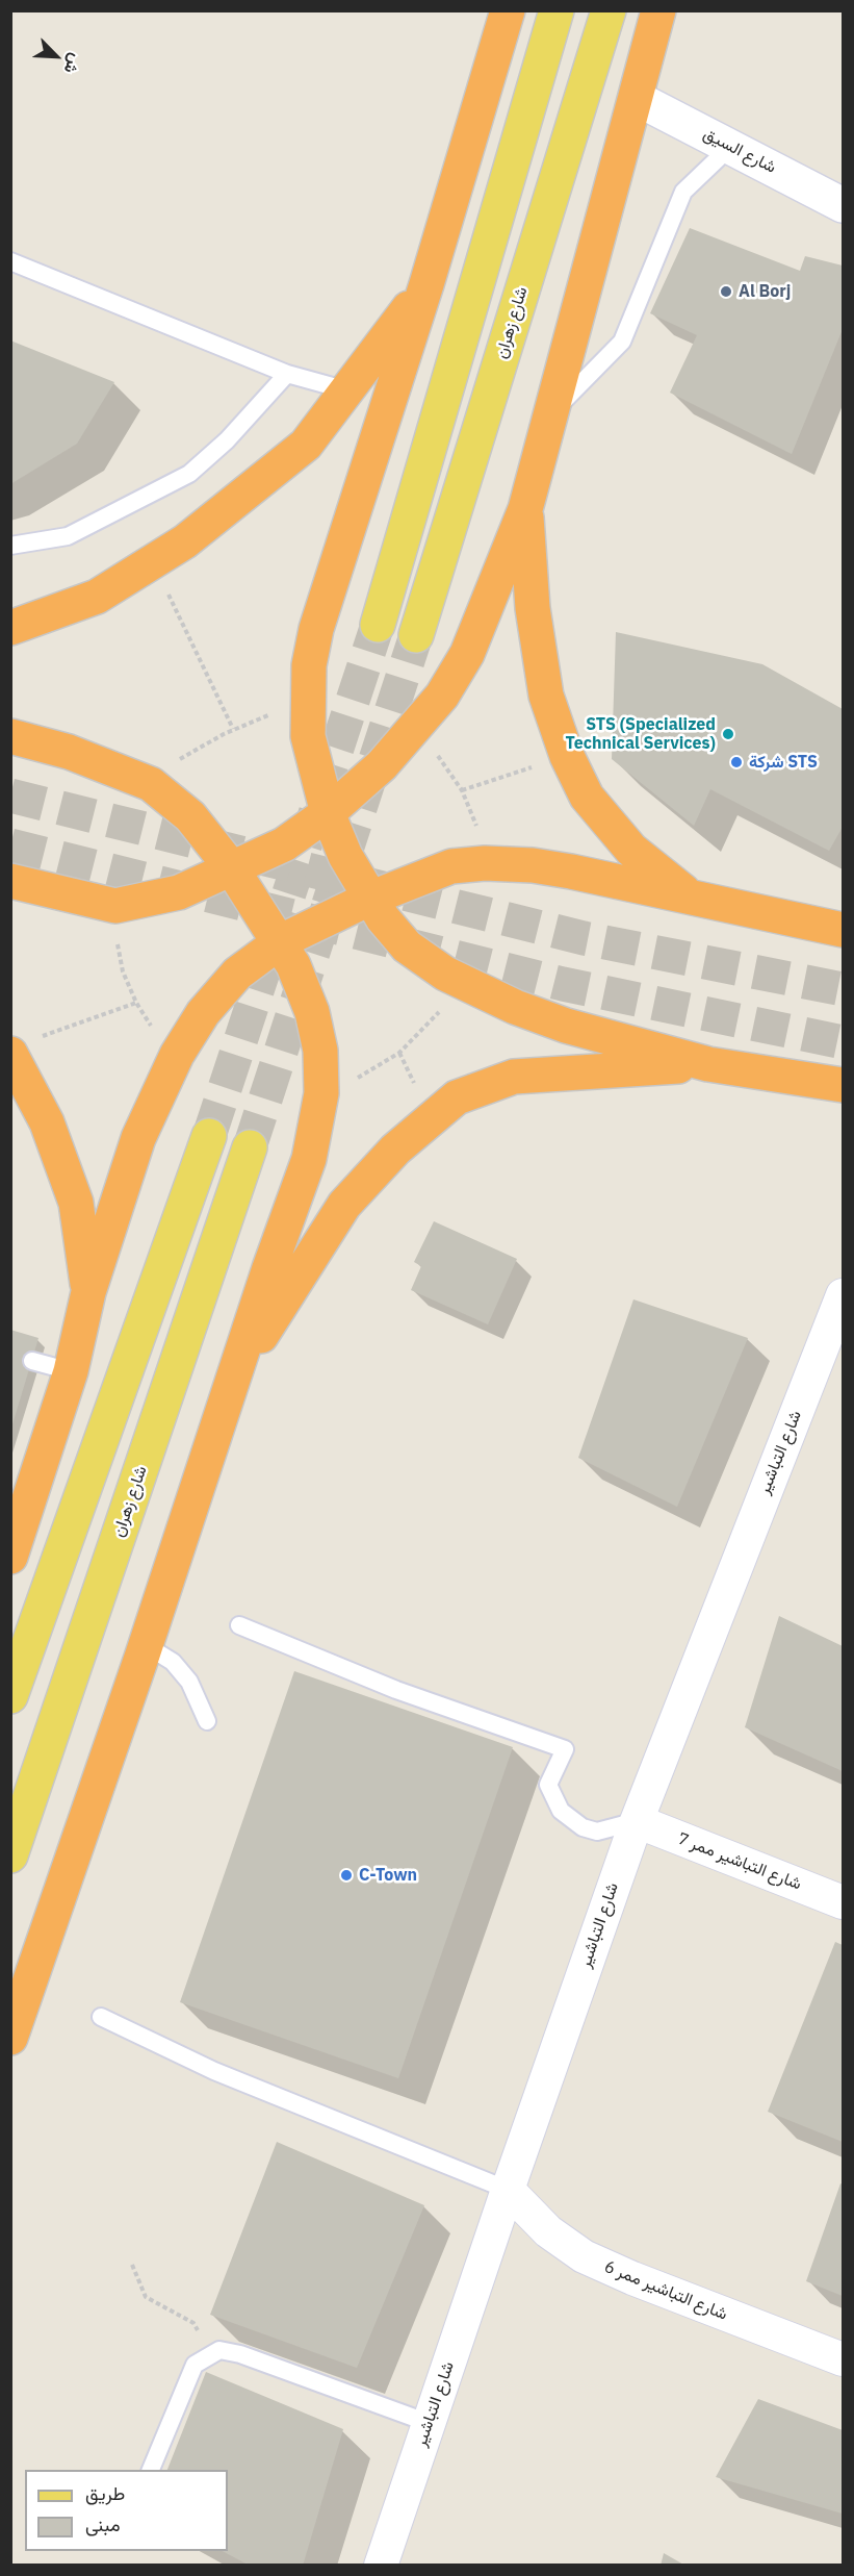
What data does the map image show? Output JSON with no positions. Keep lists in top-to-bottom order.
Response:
{
  "streets": {
    "main road": ["شارع زهران"],
    "street": [
      "شارع السيق",
      "شارع التباشير",
      "شارع التباشير ممر 7",
      "شارع التباشير ممر 6"
    ]
  },
  "crossings": [
    ["شارع التباشير", "شارع التباشير ممر 7"],
    ["شارع التباشير", "شارع التباشير ممر 6"]
  ],
  "places": [
    "Al Borj",
    "STS (Specialized Technical Services)",
    "شركة STS",
    "C-Town"
  ],
  "legend": ["طريق", "مبنى"],
  "north": "bottom right"
}
